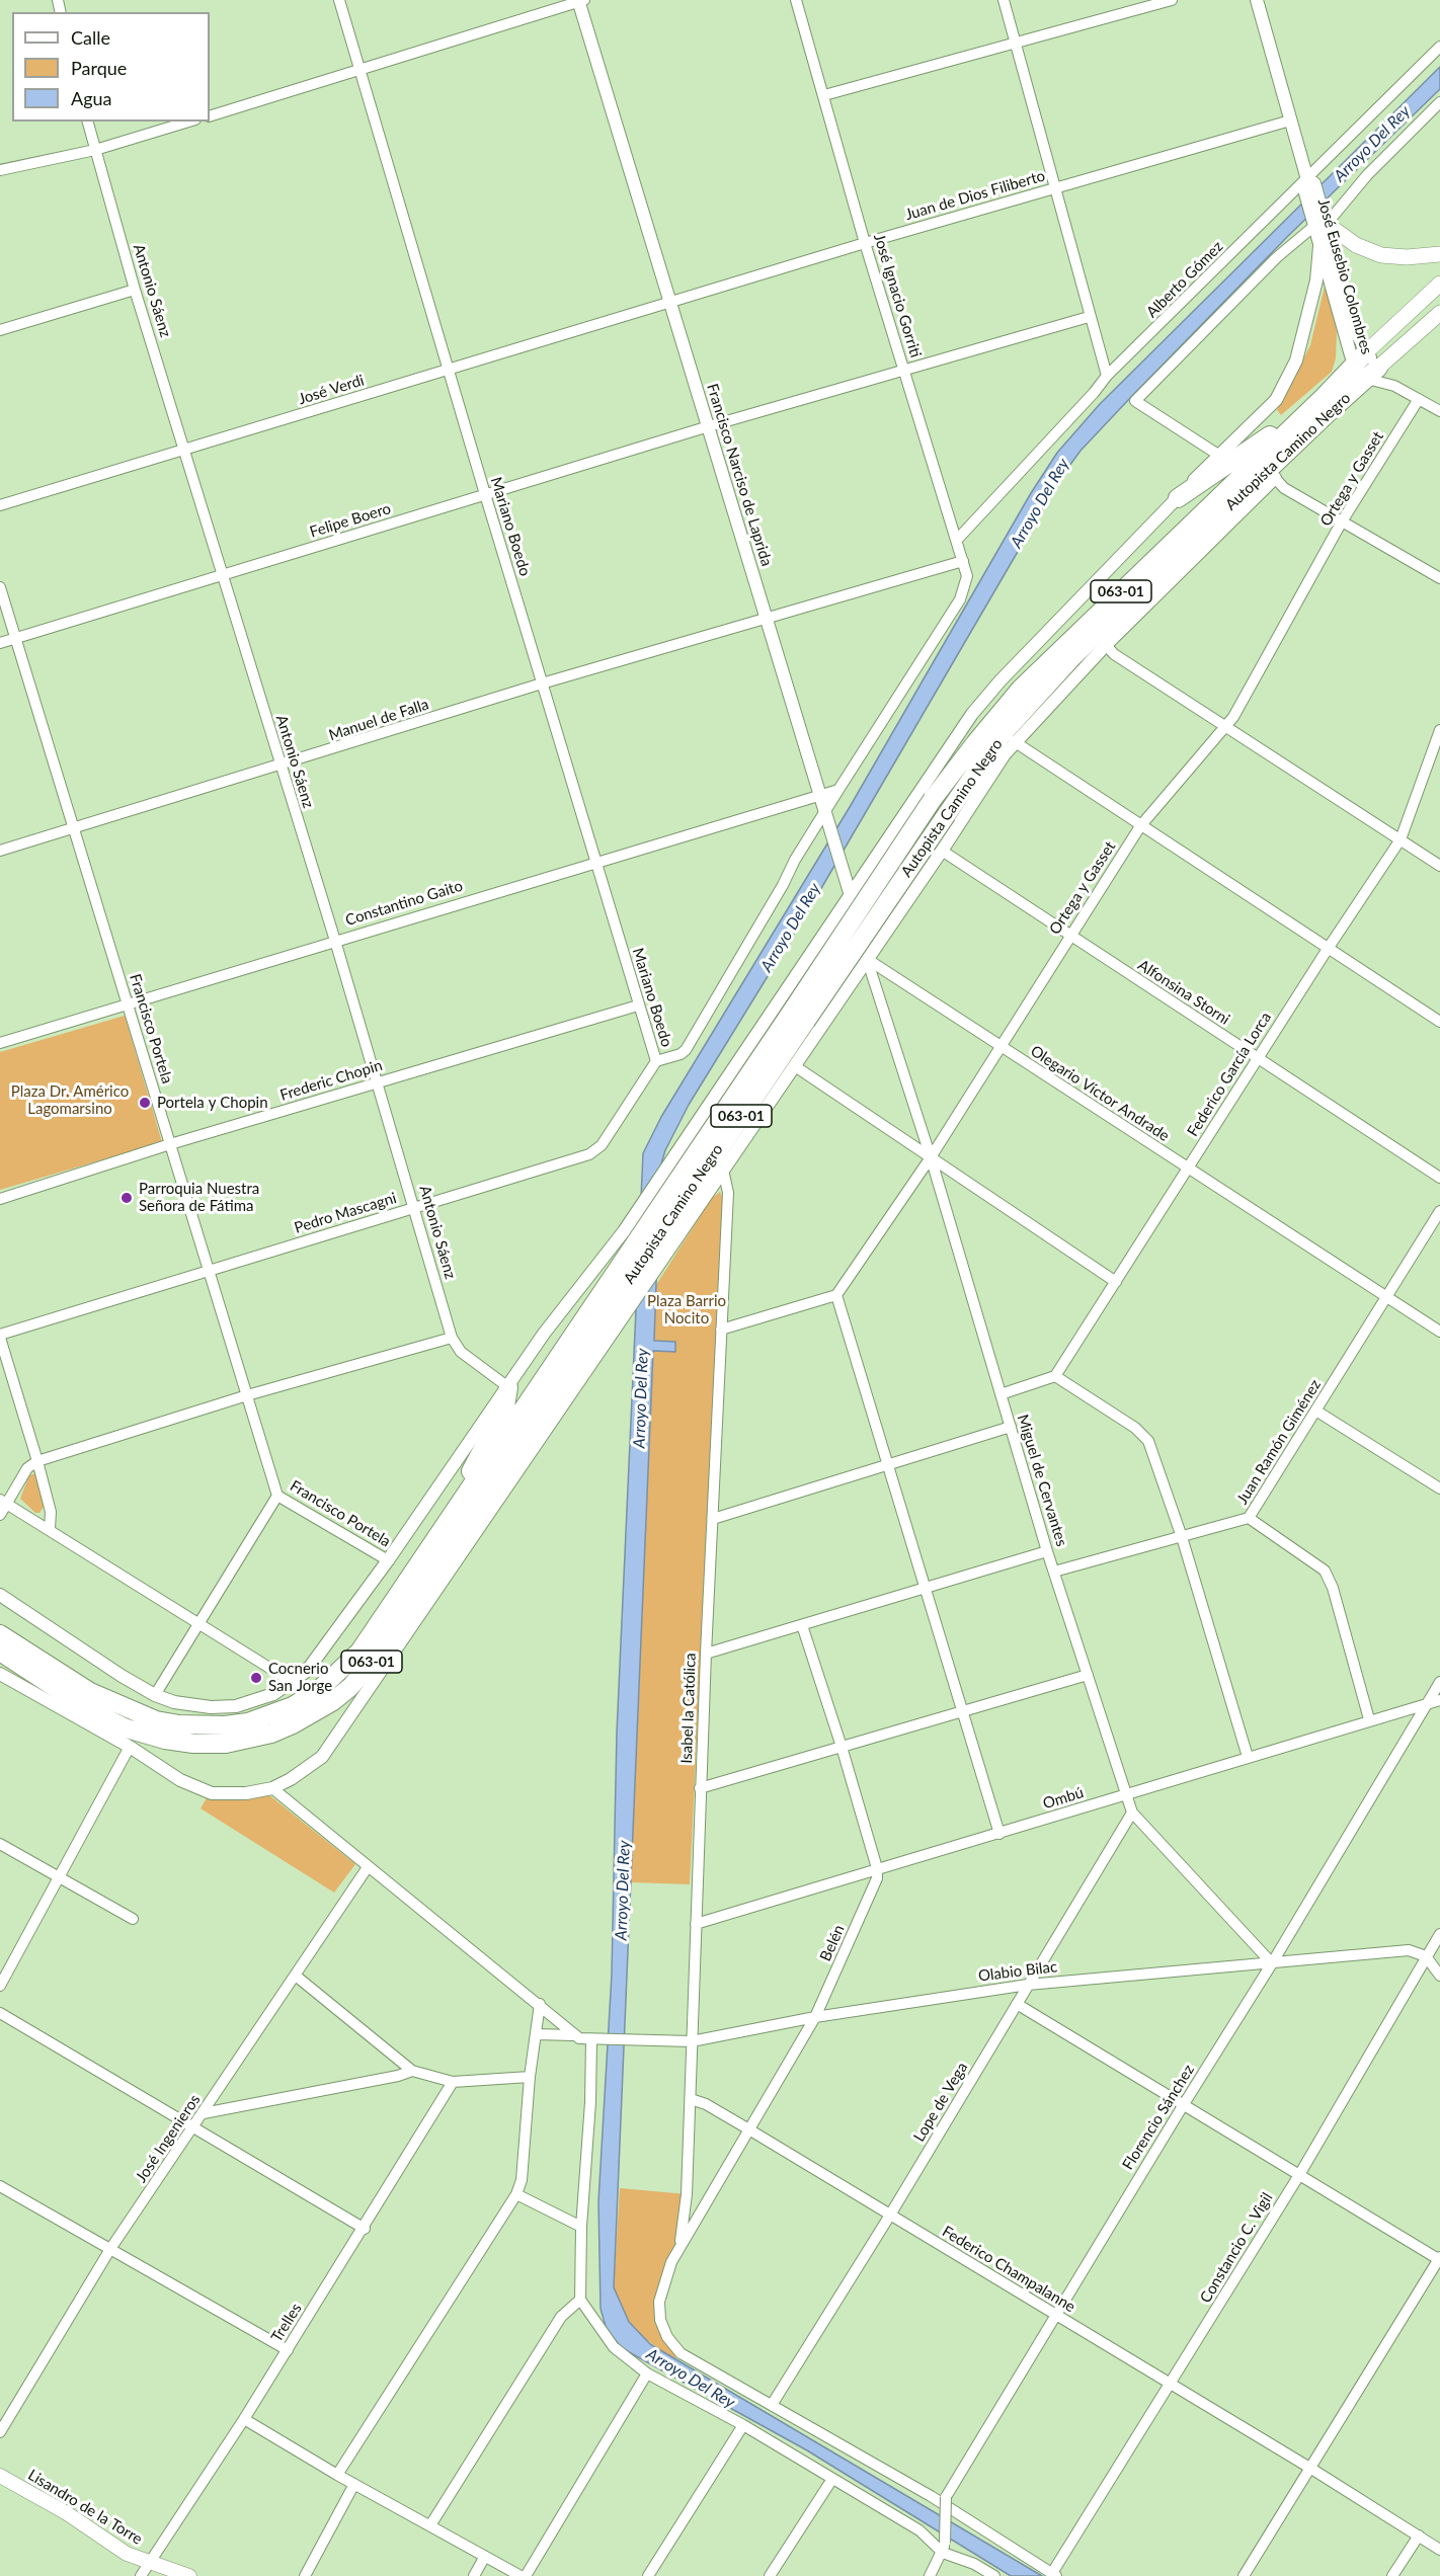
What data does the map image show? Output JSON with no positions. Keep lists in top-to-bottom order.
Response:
{
  "streets": {
    "highway": ["Autopista Camino Negro", "063-01"],
    "main road": ["Lisandro de la Torre"],
    "street": [
      "Juan de Dios Filiberto",
      "José Eusebio Colombres",
      "Alberto Gómez",
      "Antonio Sáenz",
      "José Ignacio Gorriti",
      "José Verdi",
      "Francisco Narciso de Laprida",
      "Ortega y Gasset",
      "Felipe Boero",
      "Mariano Boedo",
      "Manuel de Falla",
      "Constantino Gaito",
      "Alfonsina Storni",
      "Francisco Portela",
      "Federico García Lorca",
      "Frederic Chopin",
      "Olegario Víctor Andrade",
      "Pedro Mascagni",
      "Juan Ramón Giménez",
      "Miguel de Cervantes",
      "Isabel la Católica",
      "Ombú",
      "Belén",
      "Olabio Bilac",
      "Lope de Vega",
      "Florencio Sánchez",
      "José Ingenieros",
      "Constancio C. Vigil",
      "Federico Champalanne",
      "Trelles"
    ]
  },
  "crossings": [
    ["Juan de Dios Filiberto", "José Eusebio Colombres"],
    ["Juan de Dios Filiberto", "José Ignacio Gorriti"],
    ["Juan de Dios Filiberto", "José Verdi"],
    ["Juan de Dios Filiberto", "Francisco Narciso de Laprida"],
    ["José Eusebio Colombres", "Alberto Gómez"],
    ["José Eusebio Colombres", "Autopista Camino Negro"],
    ["José Eusebio Colombres", "063-01"],
    ["Alberto Gómez", "José Ignacio Gorriti"],
    ["Antonio Sáenz", "José Verdi"],
    ["Antonio Sáenz", "Felipe Boero"],
    ["Antonio Sáenz", "Manuel de Falla"],
    ["Antonio Sáenz", "Constantino Gaito"],
    ["Antonio Sáenz", "Frederic Chopin"],
    ["Antonio Sáenz", "Pedro Mascagni"],
    ["José Ignacio Gorriti", "Felipe Boero"],
    ["José Ignacio Gorriti", "Constantino Gaito"],
    ["José Verdi", "Francisco Narciso de Laprida"],
    ["José Verdi", "Mariano Boedo"],
    ["Autopista Camino Negro", "063-01"],
    ["Francisco Narciso de Laprida", "Felipe Boero"],
    ["Francisco Narciso de Laprida", "Manuel de Falla"],
    ["Francisco Narciso de Laprida", "Constantino Gaito"],
    ["Francisco Narciso de Laprida", "Olegario Víctor Andrade"],
    ["Francisco Narciso de Laprida", "Miguel de Cervantes"],
    ["Ortega y Gasset", "Alfonsina Storni"],
    ["Ortega y Gasset", "Olegario Víctor Andrade"],
    ["Ortega y Gasset", "Miguel de Cervantes"],
    ["Felipe Boero", "Mariano Boedo"],
    ["Felipe Boero", "Francisco Portela"],
    ["Mariano Boedo", "Manuel de Falla"],
    ["Mariano Boedo", "Constantino Gaito"],
    ["Mariano Boedo", "Frederic Chopin"],
    ["Mariano Boedo", "Pedro Mascagni"],
    ["Manuel de Falla", "Francisco Portela"],
    ["Constantino Gaito", "Francisco Portela"],
    ["Alfonsina Storni", "Federico García Lorca"],
    ["Francisco Portela", "Frederic Chopin"],
    ["Francisco Portela", "Pedro Mascagni"],
    ["Federico García Lorca", "Olegario Víctor Andrade"],
    ["Olegario Víctor Andrade", "Juan Ramón Giménez"],
    ["Olegario Víctor Andrade", "Miguel de Cervantes"],
    ["Juan Ramón Giménez", "Miguel de Cervantes"],
    ["Miguel de Cervantes", "Ombú"],
    ["Miguel de Cervantes", "Olabio Bilac"],
    ["Miguel de Cervantes", "Lope de Vega"],
    ["Miguel de Cervantes", "Florencio Sánchez"],
    ["Isabel la Católica", "Ombú"],
    ["Isabel la Católica", "Belén"],
    ["Isabel la Católica", "Olabio Bilac"],
    ["Isabel la Católica", "Federico Champalanne"],
    ["Ombú", "Belén"],
    ["Ombú", "Florencio Sánchez"],
    ["Belén", "Olabio Bilac"],
    ["Belén", "Federico Champalanne"],
    ["Olabio Bilac", "Lope de Vega"],
    ["Olabio Bilac", "Florencio Sánchez"],
    ["Olabio Bilac", "Constancio C. Vigil"],
    ["Lope de Vega", "Federico Champalanne"],
    ["Florencio Sánchez", "Federico Champalanne"],
    ["Constancio C. Vigil", "Federico Champalanne"],
    ["Trelles", "Lisandro de la Torre"]
  ],
  "water": ["Arroyo Del Rey"],
  "parks": ["Plaza Dr. Américo Lagomarsino", "Plaza Barrio Nocito"],
  "places": ["Portela y Chopin", "Parroquia Nuestra Señora de Fátima", "Cocnerio San Jorge"],
  "legend": ["Calle", "Parque", "Agua"]
}
